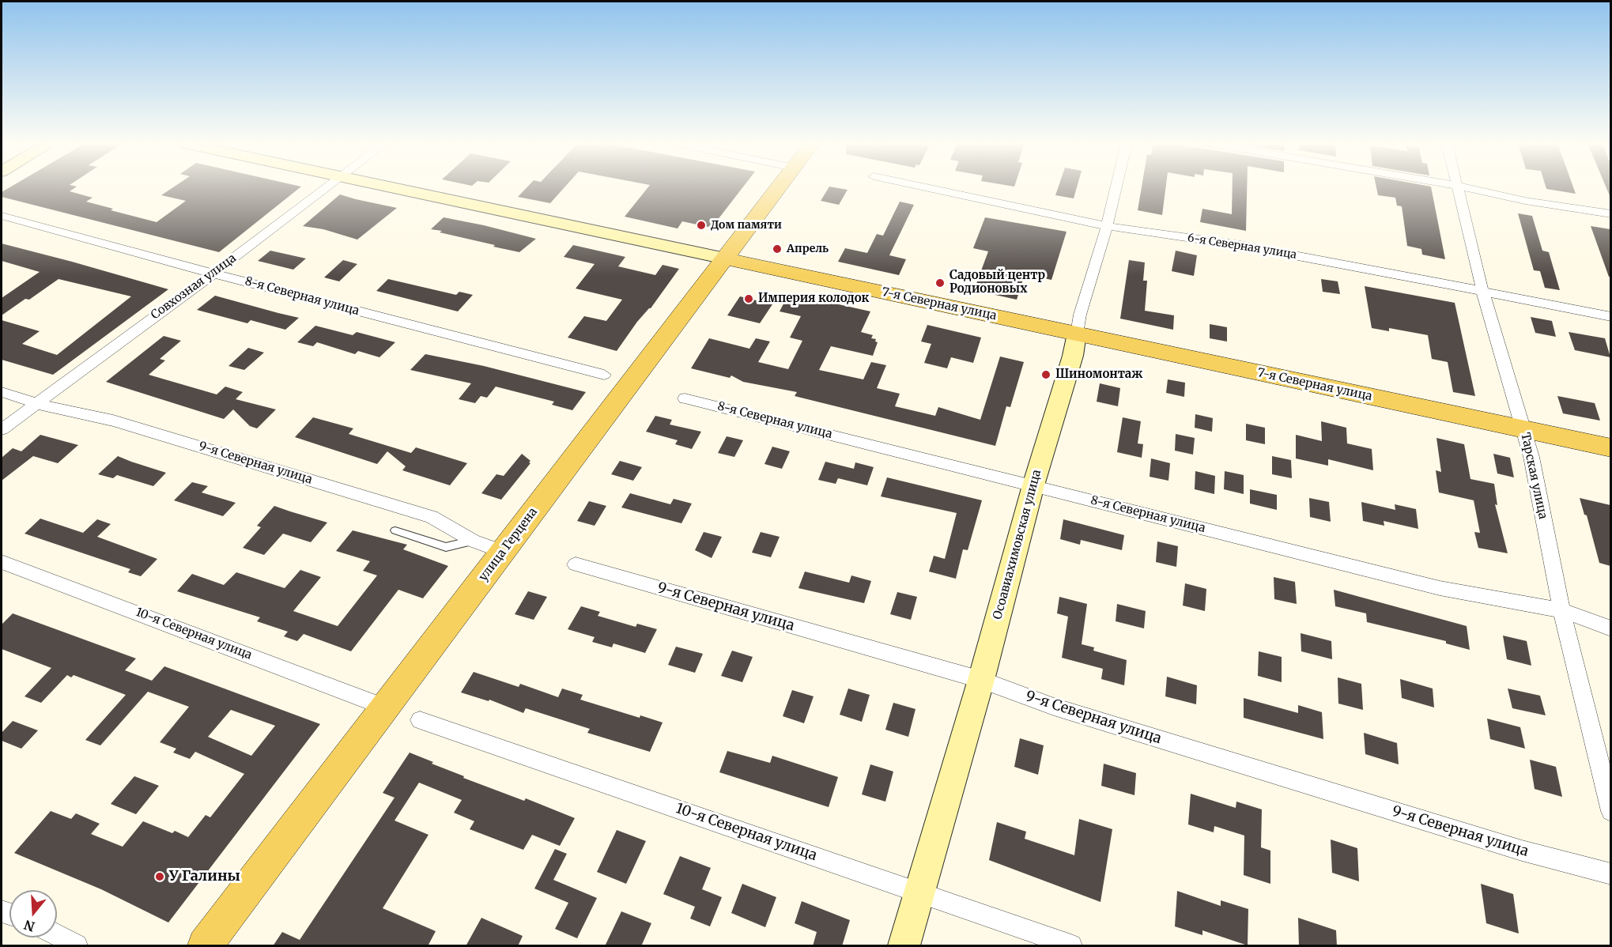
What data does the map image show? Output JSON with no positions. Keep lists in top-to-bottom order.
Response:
{
  "streets": {
    "main road": ["7-я Северная улица", "улица Герцена", "Осоавиахимовская улица"],
    "street": [
      "6-я Северная улица",
      "Совхозная улица",
      "8-я Северная улица",
      "9-я Северная улица",
      "Тарская улица",
      "10-я Северная улица"
    ]
  },
  "crossings": [
    ["6-я Северная улица", "Тарская улица"],
    ["6-я Северная улица", "Осоавиахимовская улица"],
    ["Совхозная улица", "8-я Северная улица"],
    ["Совхозная улица", "9-я Северная улица"],
    ["8-я Северная улица", "Тарская улица"],
    ["8-я Северная улица", "Осоавиахимовская улица"],
    ["7-я Северная улица", "Тарская улица"],
    ["7-я Северная улица", "улица Герцена"],
    ["7-я Северная улица", "Осоавиахимовская улица"],
    ["9-я Северная улица", "улица Герцена"],
    ["9-я Северная улица", "Осоавиахимовская улица"],
    ["улица Герцена", "10-я Северная улица"],
    ["Осоавиахимовская улица", "10-я Северная улица"]
  ],
  "places": [
    "Дом памяти",
    "Апрель",
    "Садовый центр Родионовых",
    "Империя колодок",
    "Шиномонтаж",
    "У Галины"
  ],
  "north": "bottom"
}
